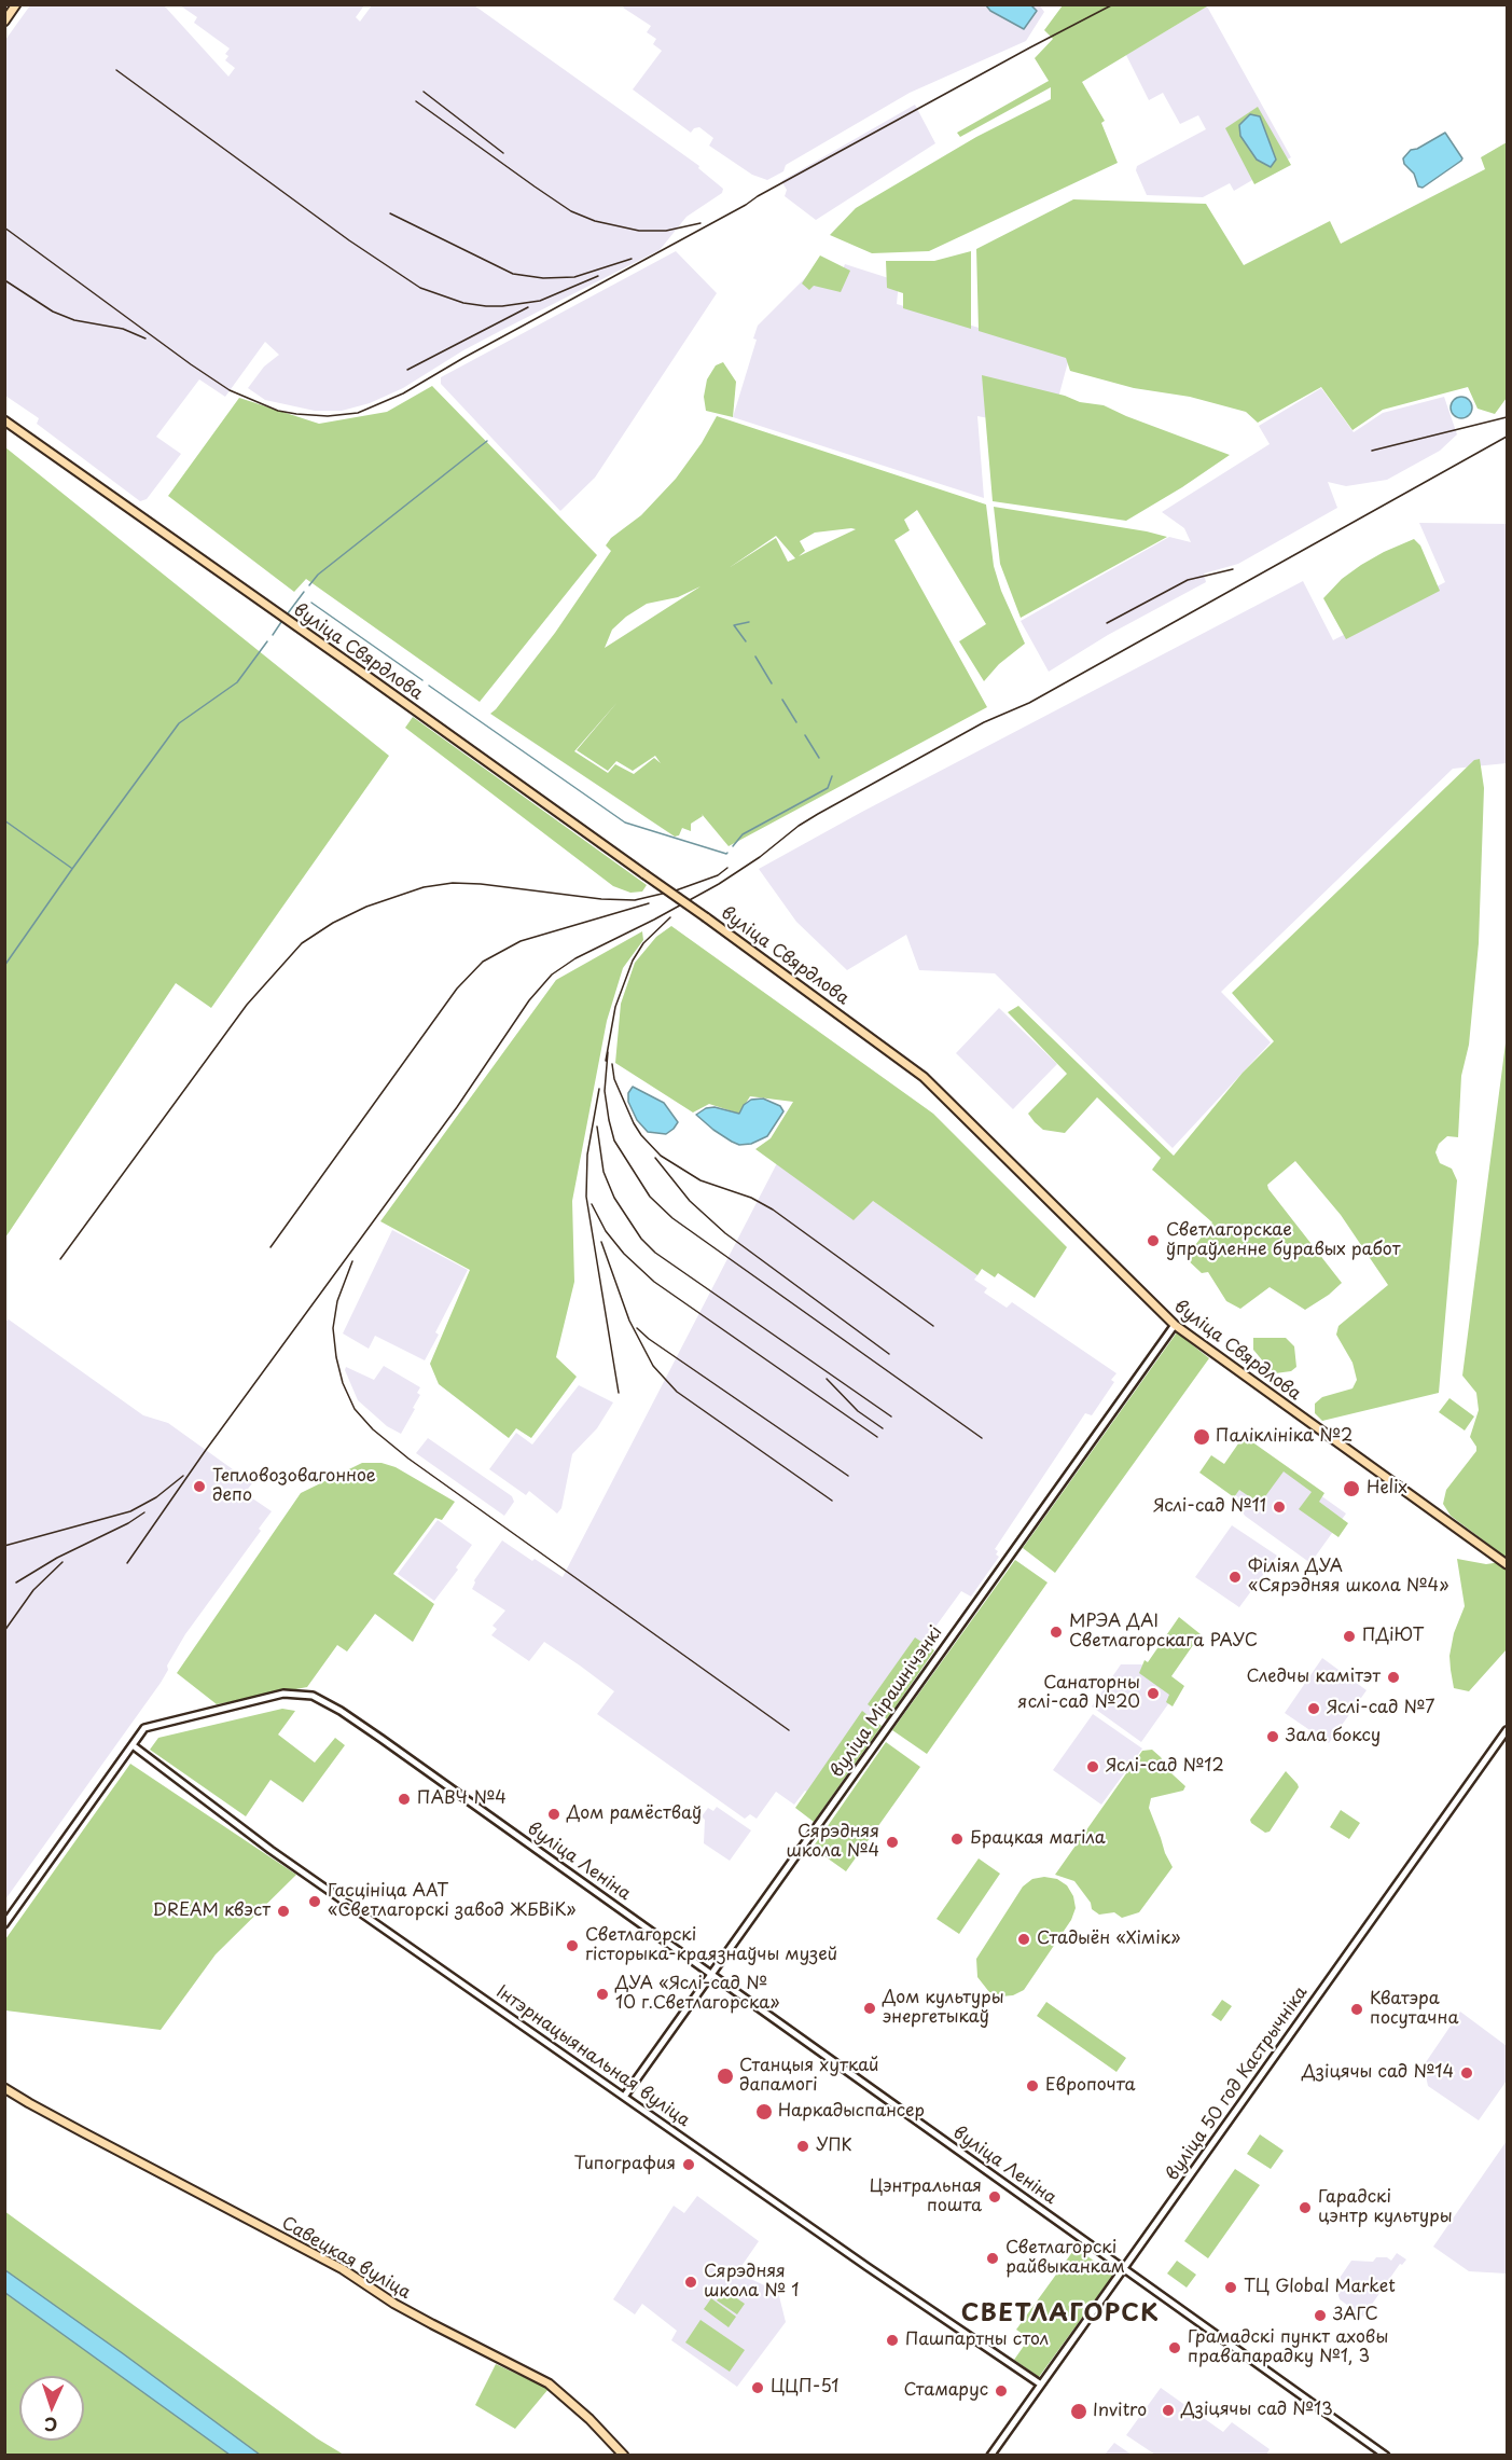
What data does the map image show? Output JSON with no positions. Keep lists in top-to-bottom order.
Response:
{
  "streets": {
    "main road": ["вуліца Свярдлова", "Савецкая вуліца"],
    "street": [
      "вуліца Мірашнічэнкі",
      "вуліца Леніна",
      "Інтэрнацыянальная вуліца",
      "вуліца 50 год Кастрычніка"
    ]
  },
  "crossings": [
    ["вуліца Свярдлова", "вуліца Мірашнічэнкі"],
    ["вуліца Мірашнічэнкі", "вуліца Леніна"],
    ["вуліца Мірашнічэнкі", "Інтэрнацыянальная вуліца"],
    ["вуліца Леніна", "Інтэрнацыянальная вуліца"],
    ["вуліца Леніна", "вуліца 50 год Кастрычніка"],
    ["Інтэрнацыянальная вуліца", "вуліца 50 год Кастрычніка"]
  ],
  "districts": ["СВЕТЛАГОРСК"],
  "places": [
    "Светлагорскае ўпраўленне буравых работ",
    "Паліклініка №2",
    "Тепловозовагонное депо",
    "Helix",
    "Яслі-сад №11",
    "Філіял ДУА «Сярэдняя школа №4»",
    "МРЭА ДАІ Светлагорскага РАУС",
    "ПДіЮТ",
    "Следчы камітэт",
    "Санаторны яслі-сад №20",
    "Яслі-сад №7",
    "Зала боксу",
    "Яслі-сад №12",
    "ПАВЧ №4",
    "Дом рамёстваў",
    "Брацкая магіла",
    "Сярэдняя школа №4",
    "Гасцініца ААТ «Светлагорскі завод ЖБВіК»",
    "DREAM квэст",
    "Стадыён «Хімік»",
    "Светлагорскі гісторыка-краязнаўчы музей",
    "ДУА «Яслі-сад № 10 г.Светлагорска»",
    "Дом культуры энергетыкаў",
    "Кватэра посутачна",
    "Дзіцячы сад №14",
    "Станцыя хуткай дапамогі",
    "Европочта",
    "Наркадыспансер",
    "УПК",
    "Типография",
    "Цэнтральная пошта",
    "Гарадскі цэнтр культуры",
    "Светлагорскі райвыканкам",
    "Сярэдняя школа № 1",
    "ТЦ Global Market",
    "ЗАГС",
    "Пашпартны стол",
    "Грамадскі пункт аховы правапарадку №1, 3",
    "ЦЦП-51",
    "Стамарус",
    "Дзіцячы сад №13",
    "Invitro"
  ],
  "north": "bottom"
}
